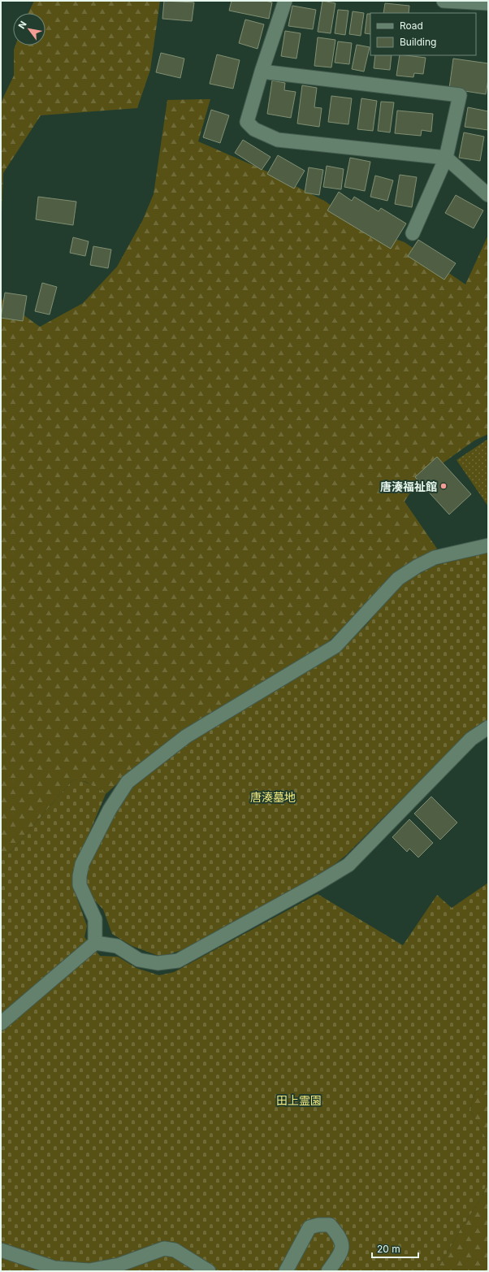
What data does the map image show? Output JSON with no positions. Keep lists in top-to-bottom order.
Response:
{
  "parks": ["唐湊墓地", "田上霊園"],
  "places": ["唐湊福祉館"],
  "legend": ["Road", "Building"],
  "scale_bar": "20 m",
  "north": "top left"
}
